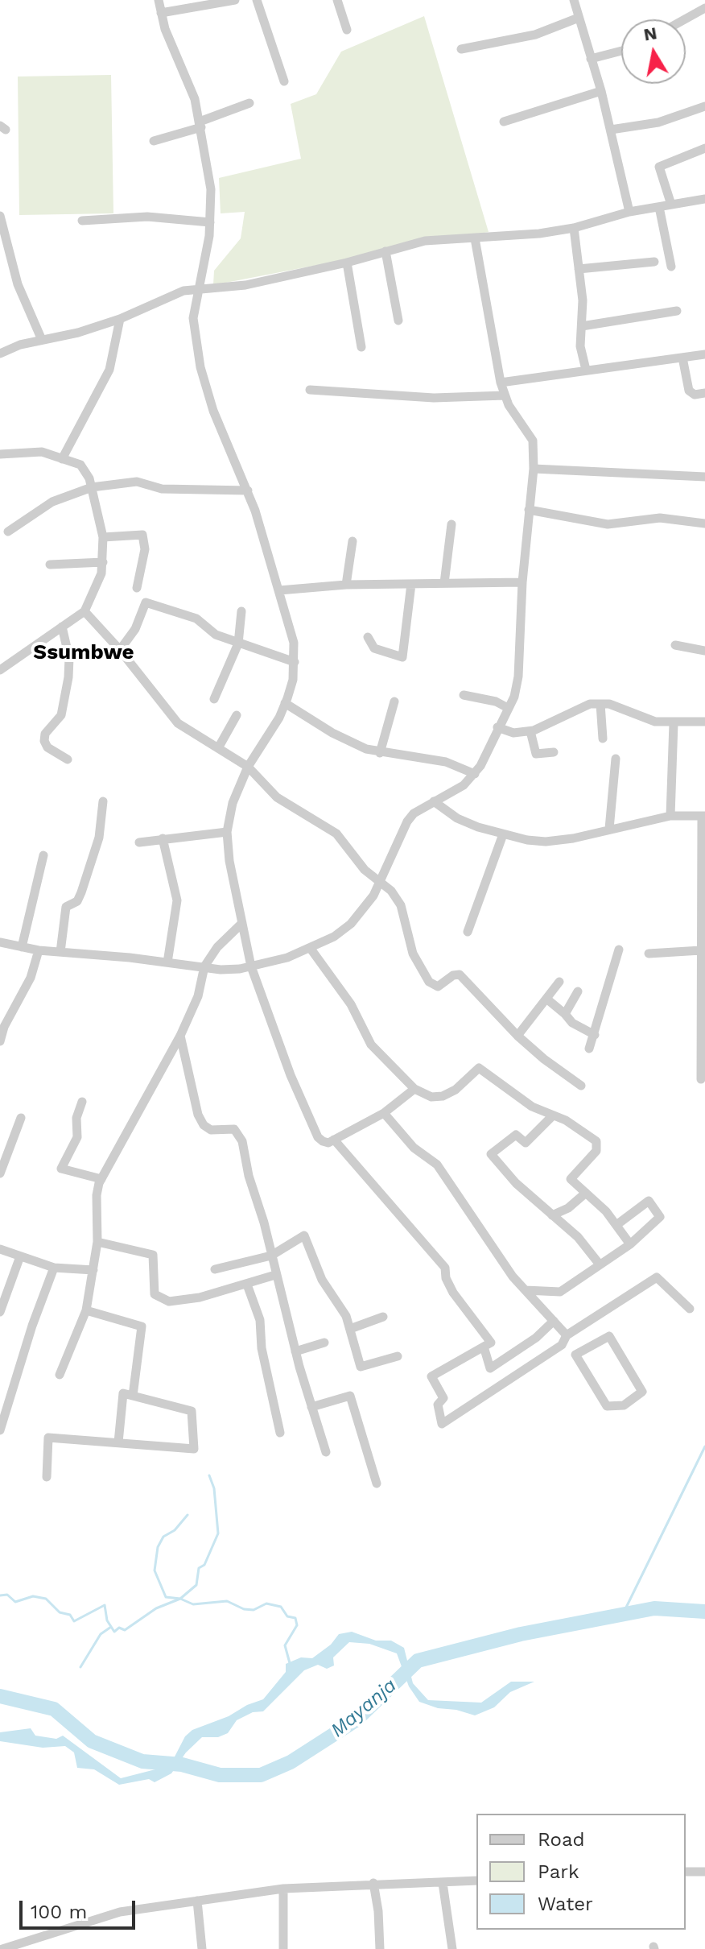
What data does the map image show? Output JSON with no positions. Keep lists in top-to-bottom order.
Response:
{
  "districts": ["Ssumbwe"],
  "water": ["Mayanja"],
  "legend": ["Road", "Park", "Water"],
  "scale_bar": "100 m",
  "north": "top"
}
